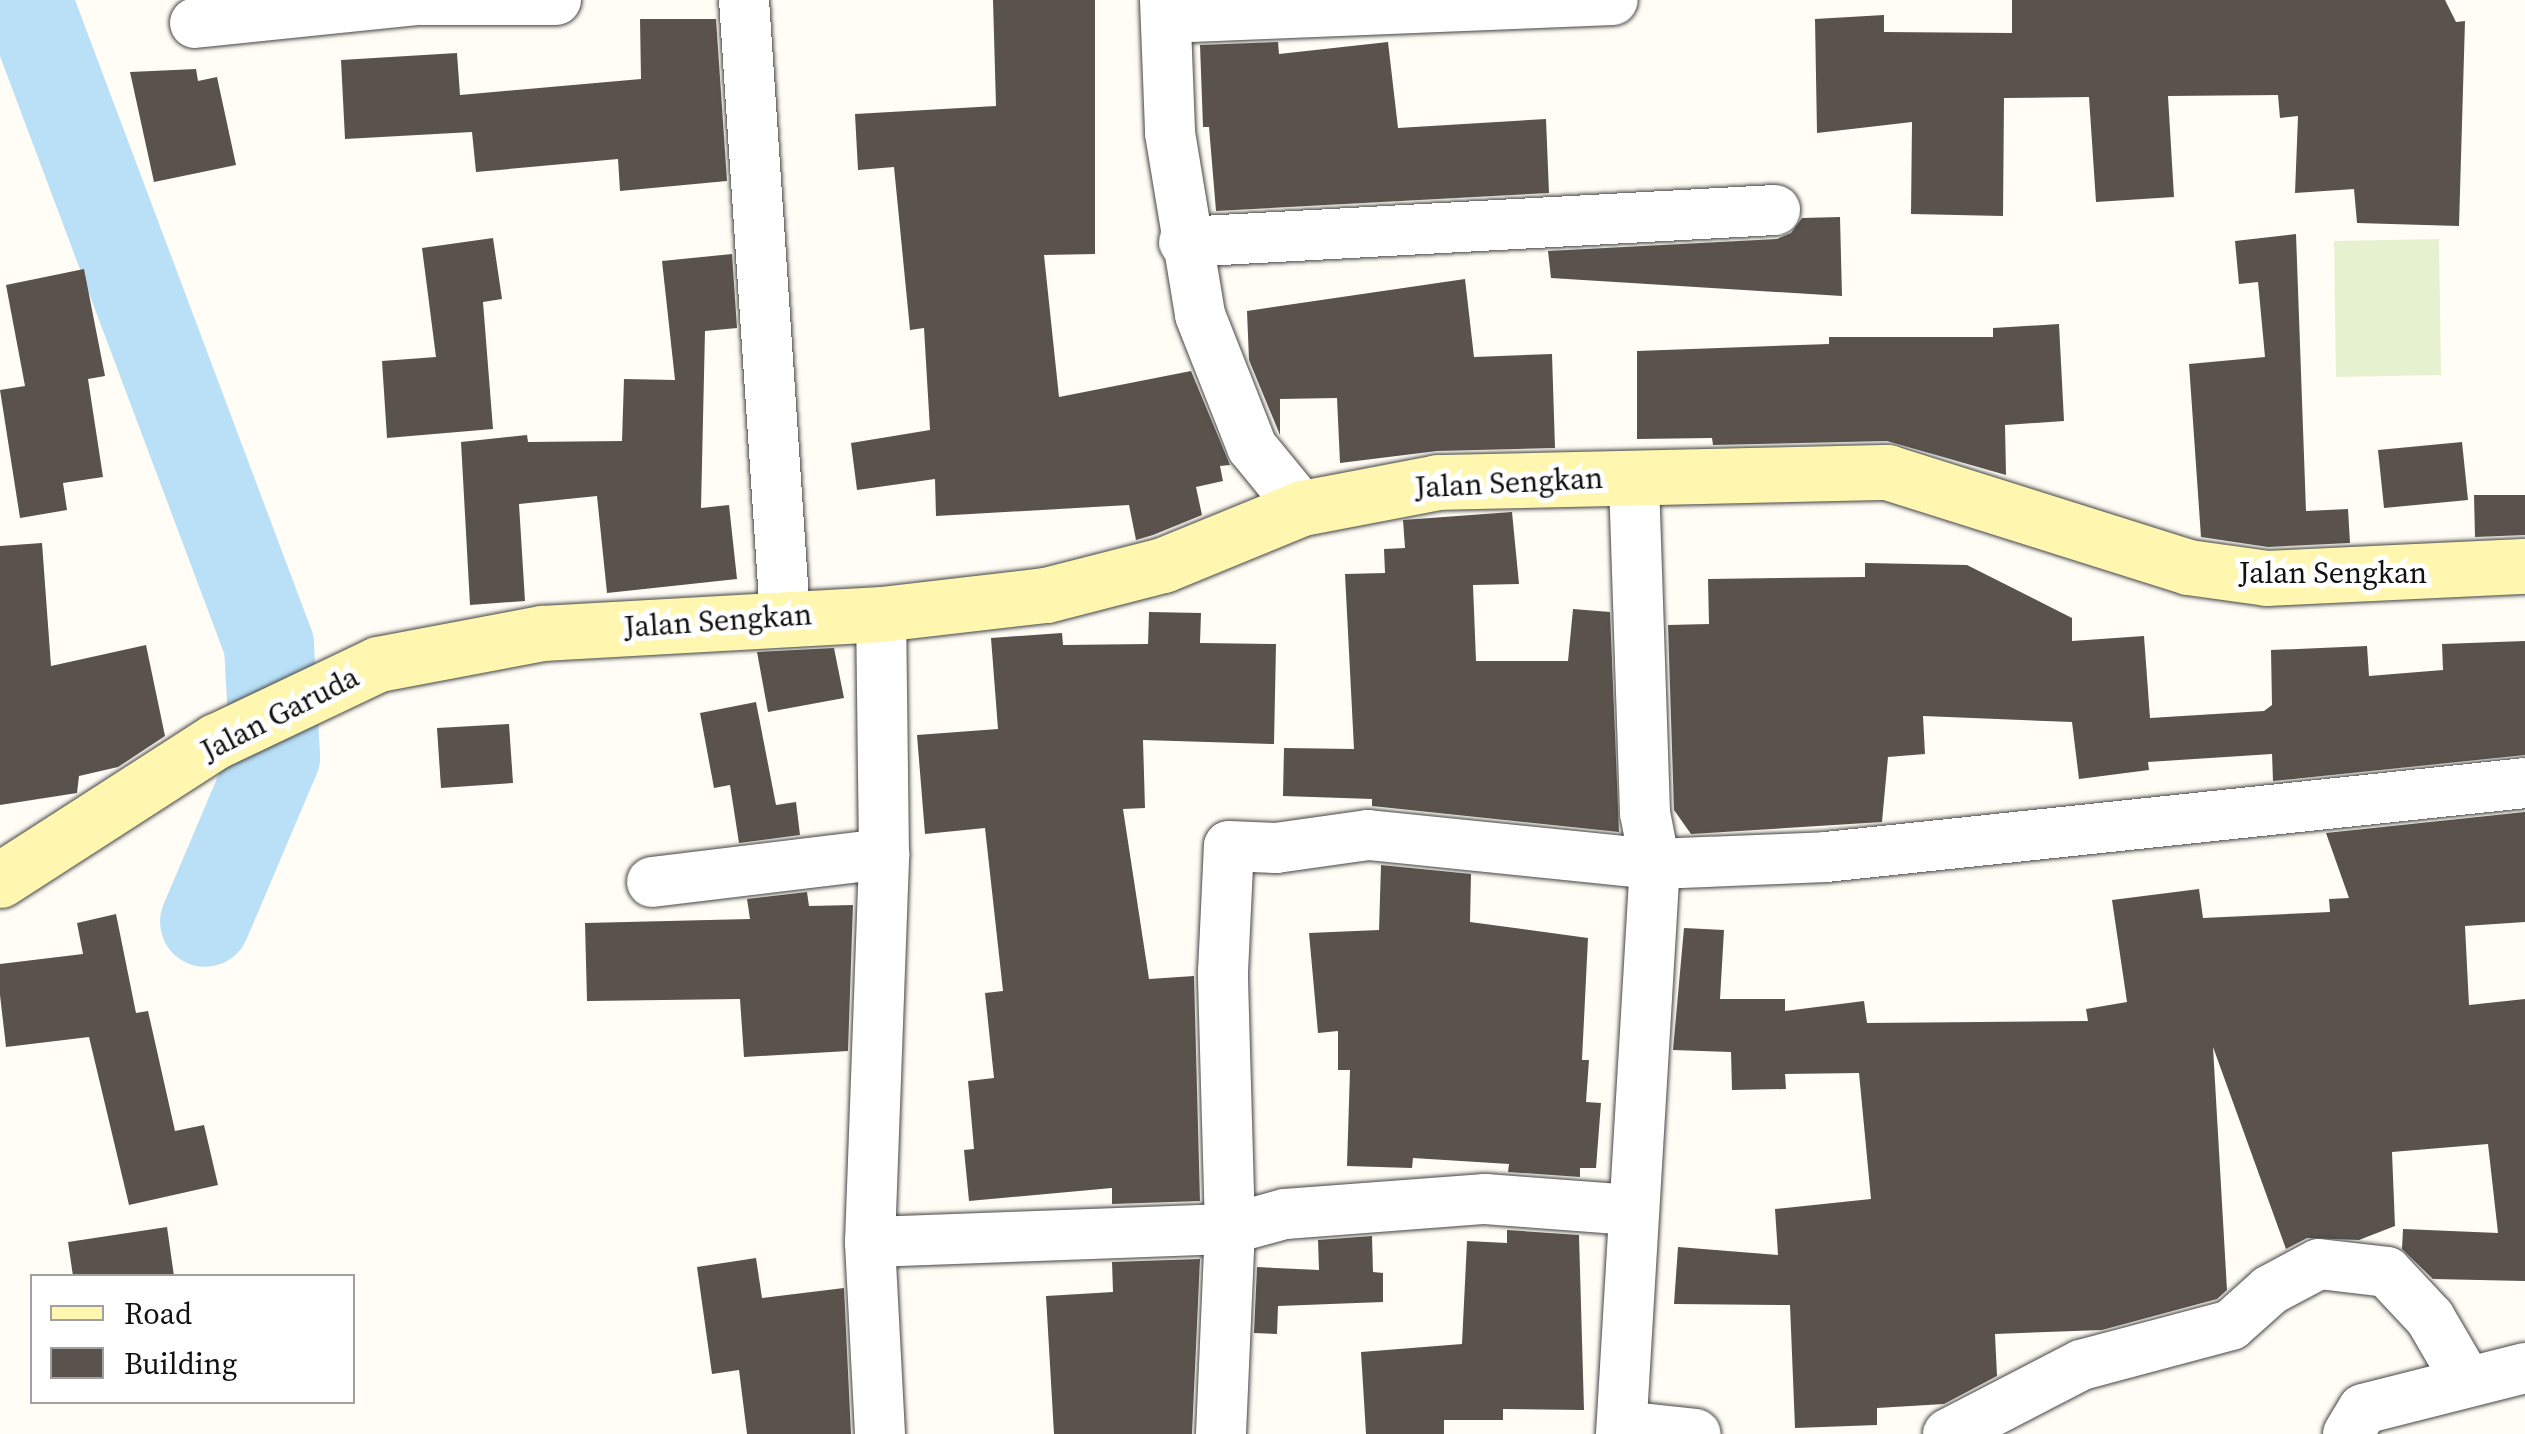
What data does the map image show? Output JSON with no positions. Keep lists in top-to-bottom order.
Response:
{
  "streets": {
    "main road": ["Jalan Sengkan", "Jalan Garuda"]
  },
  "crossings": [
    ["Jalan Sengkan", "Jalan Garuda"]
  ],
  "legend": ["Road", "Building"]
}
